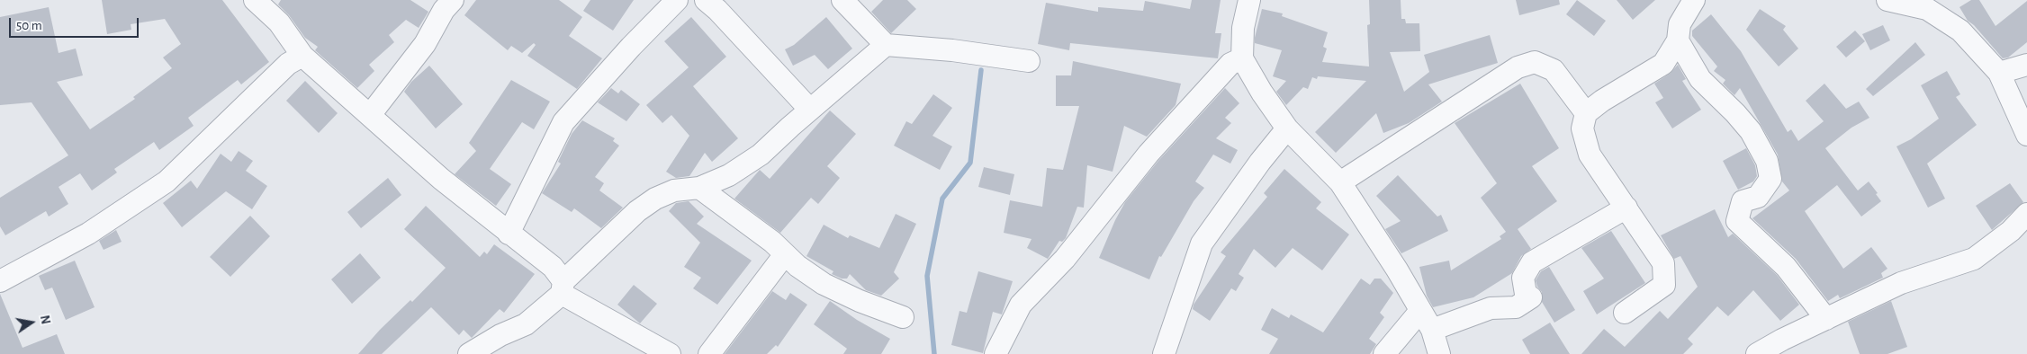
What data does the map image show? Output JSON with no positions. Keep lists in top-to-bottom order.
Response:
{
  "scale_bar": "50 m",
  "north": "right"
}
